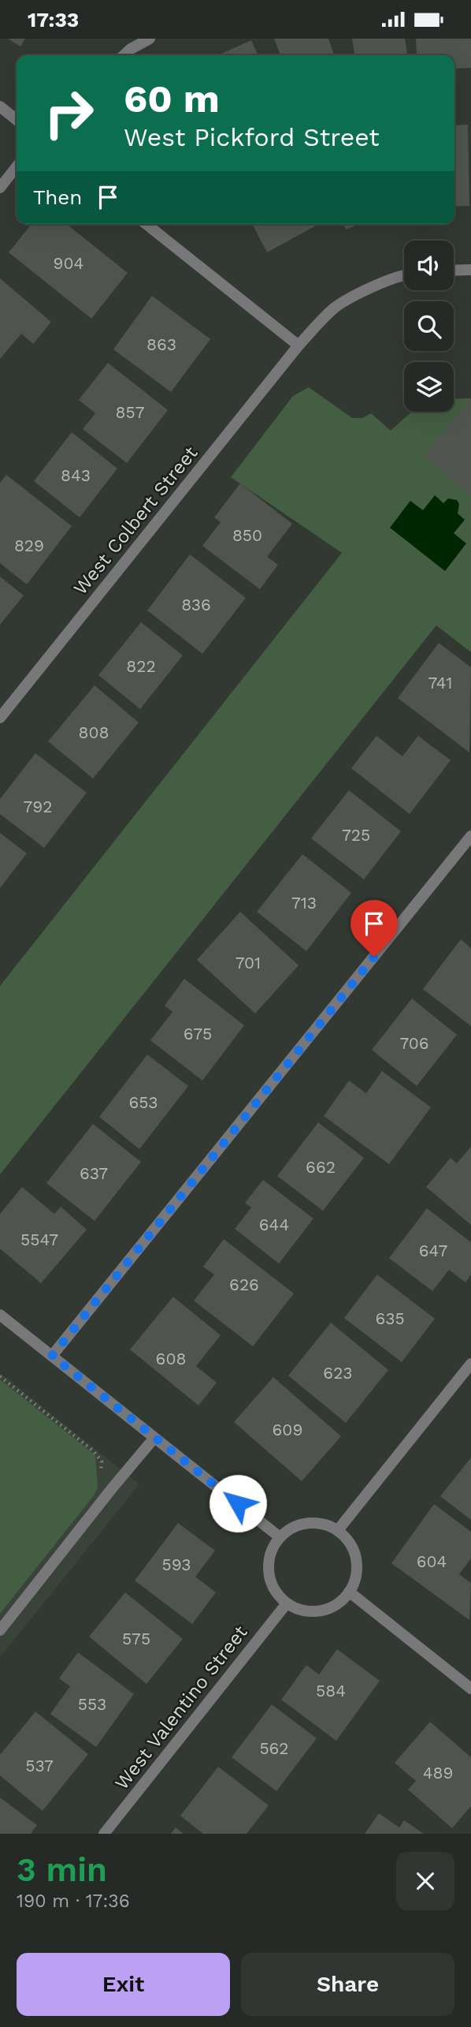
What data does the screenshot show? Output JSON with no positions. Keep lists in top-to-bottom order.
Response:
{
  "streets": {
    "street": ["West Colbert Street", "West Valentino Street"]
  },
  "house_numbers": [
    "904",
    "863",
    "857",
    "843",
    "850",
    "829",
    "836",
    "822",
    "741",
    "808",
    "792",
    "725",
    "713",
    "701",
    "675",
    "706",
    "653",
    "662",
    "637",
    "644",
    "5547",
    "647",
    "626",
    "635",
    "608",
    "623",
    "609",
    "604",
    "593",
    "575",
    "584",
    "553",
    "562",
    "537",
    "489"
  ],
  "page": {
    "status": "17:33",
    "turn": ["60 m", "West Pickford Street"],
    "then": "Then",
    "heading": ["3 min", "190 m · 17:36"],
    "buttons": ["Exit", "Share"]
  }
}
